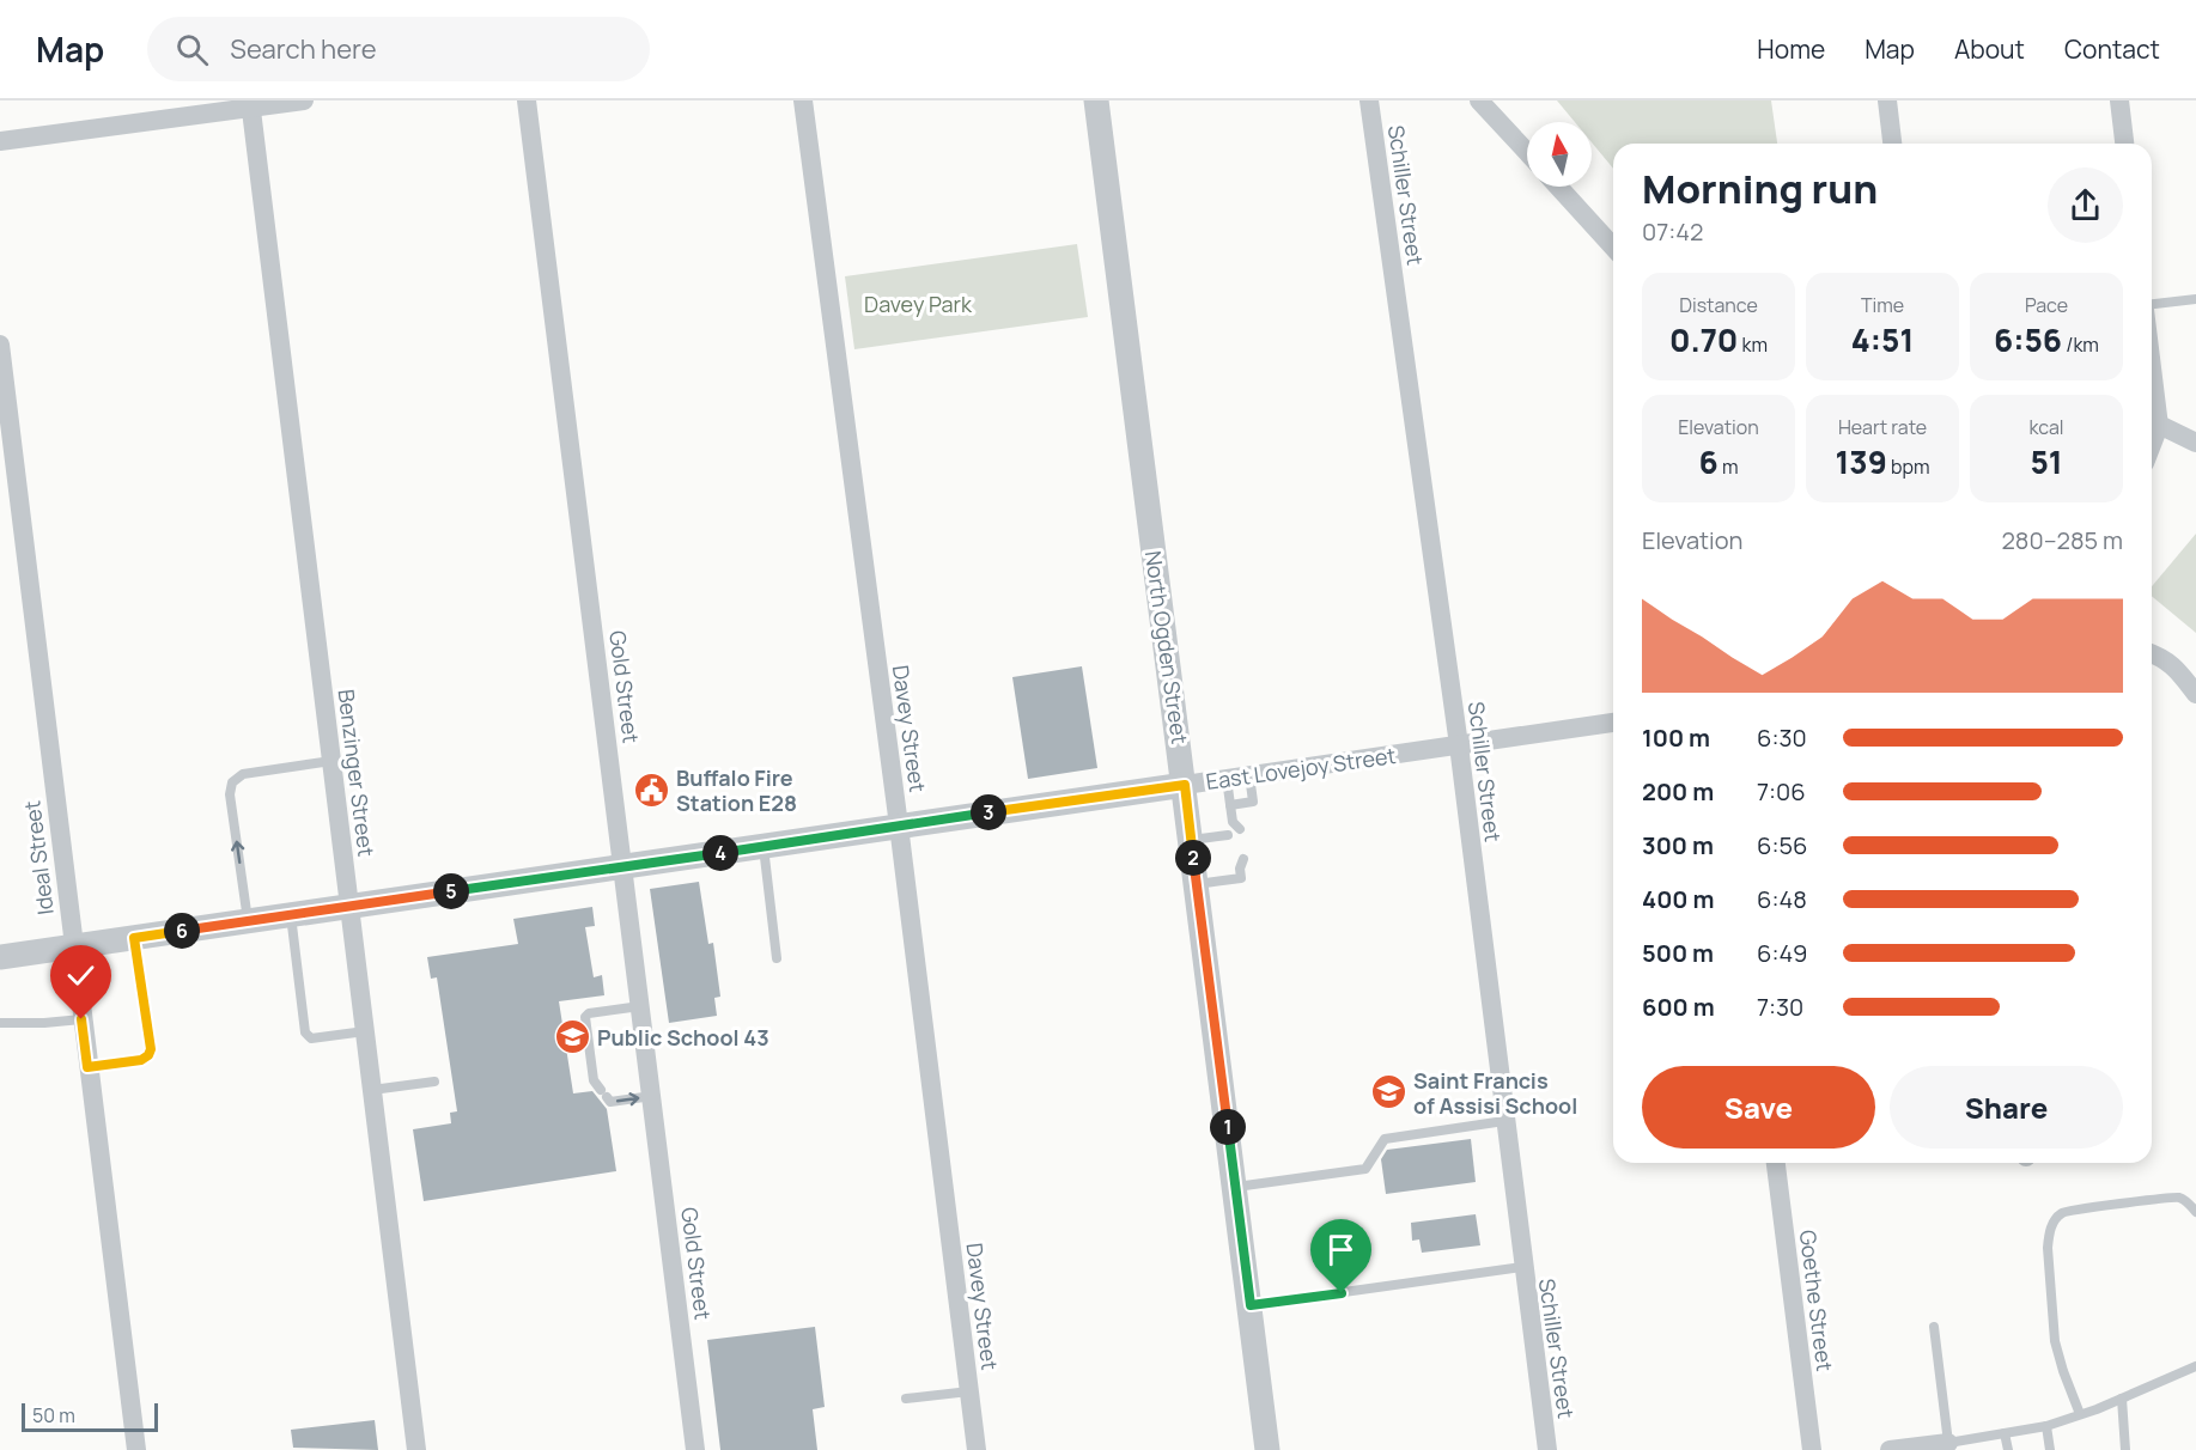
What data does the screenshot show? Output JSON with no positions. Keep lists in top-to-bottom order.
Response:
{
  "streets": {
    "street": [
      "Schiller Street",
      "North Ogden Street",
      "Gold Street",
      "Davey Street",
      "East Lovejoy Street",
      "Benzinger Street",
      "Ideal Street",
      "Goethe Street"
    ]
  },
  "crossings": [
    ["Schiller Street", "East Lovejoy Street"],
    ["North Ogden Street", "East Lovejoy Street"],
    ["Gold Street", "East Lovejoy Street"],
    ["Davey Street", "East Lovejoy Street"],
    ["East Lovejoy Street", "Benzinger Street"],
    ["East Lovejoy Street", "Ideal Street"]
  ],
  "parks": ["Davey Park"],
  "places": {
    "public building": ["Buffalo Fire Station E28"],
    "school or university": ["Public School 43", "Saint Francis of Assisi School"]
  },
  "scale_bar": "50 m",
  "north": "top",
  "page": {
    "header": "Map",
    "search": "Search here",
    "nav": [
      "Home",
      "Map",
      "About",
      "Contact"
    ],
    "heading": ["Morning run", "07:42"],
    "stats": [
      ["Distance", "0.70 km"],
      ["Time", "4:51"],
      ["Pace", "6:56 /km"],
      ["Elevation", "6 m"],
      ["Heart rate", "139 bpm"],
      ["kcal", "51"]
    ],
    "chart": ["Elevation", "280–285 m"],
    "list": [
      {
        "name": "100 m",
        "note": "6:30"
      },
      {
        "name": "200 m",
        "note": "7:06"
      },
      {
        "name": "300 m",
        "note": "6:56"
      },
      {
        "name": "400 m",
        "note": "6:48"
      },
      {
        "name": "500 m",
        "note": "6:49"
      },
      {
        "name": "600 m",
        "note": "7:30"
      }
    ],
    "pins": [
      "3",
      "4",
      "2",
      "5",
      "6",
      "1"
    ],
    "buttons": ["Save", "Share"],
    "scale": "50 m"
  }
}
